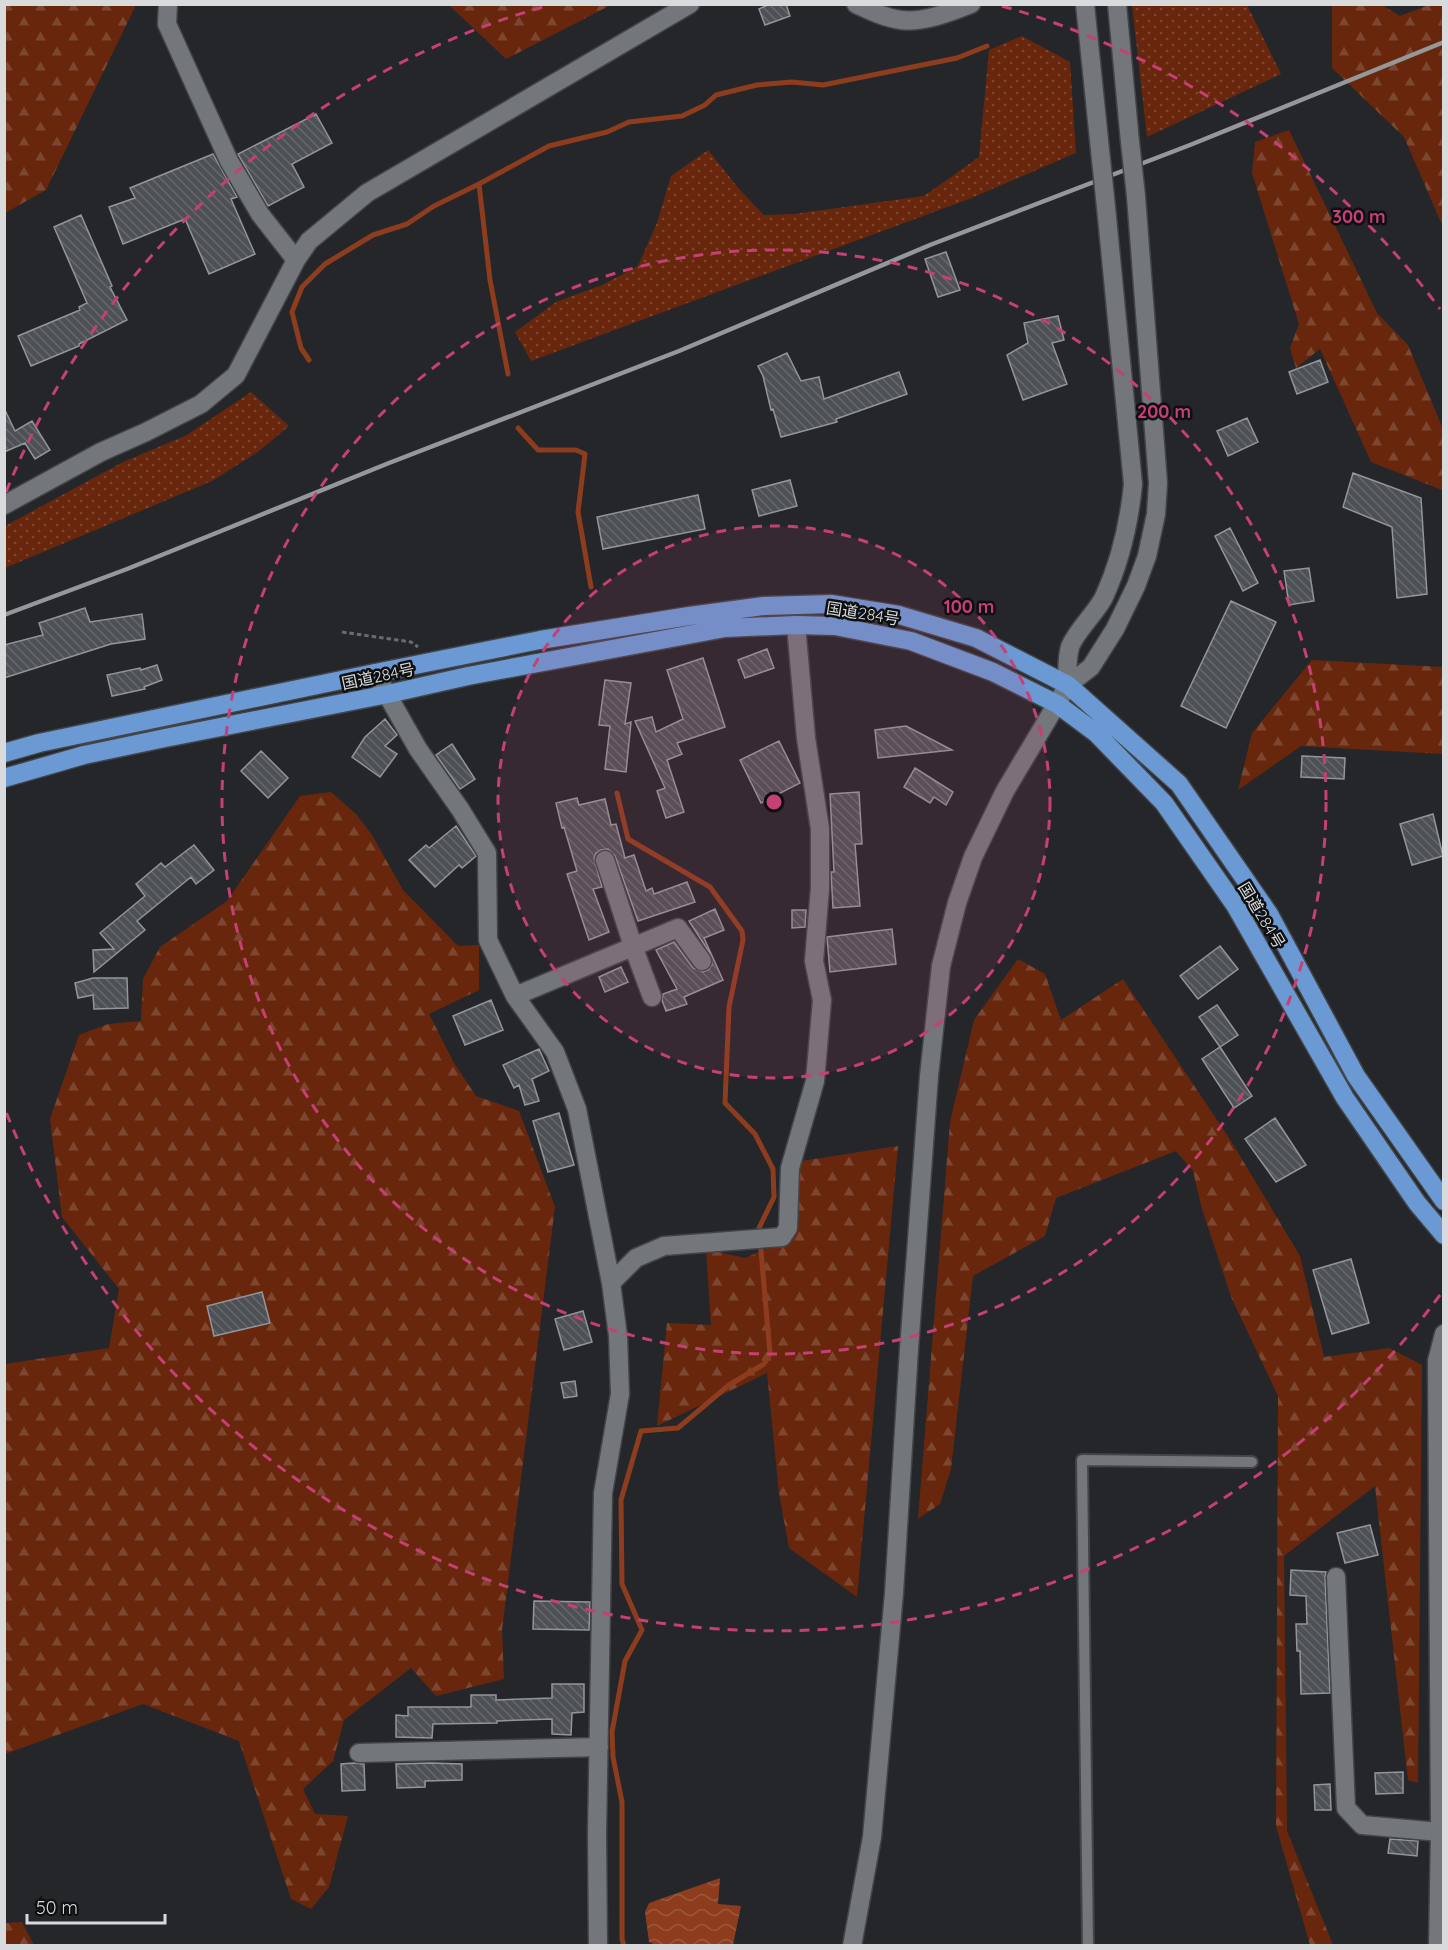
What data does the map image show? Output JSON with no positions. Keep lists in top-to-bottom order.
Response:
{
  "streets": {
    "highway": ["国道284号"]
  },
  "scale_bar": "50 m",
  "rings": ["300 m", "200 m", "100 m"]
}
